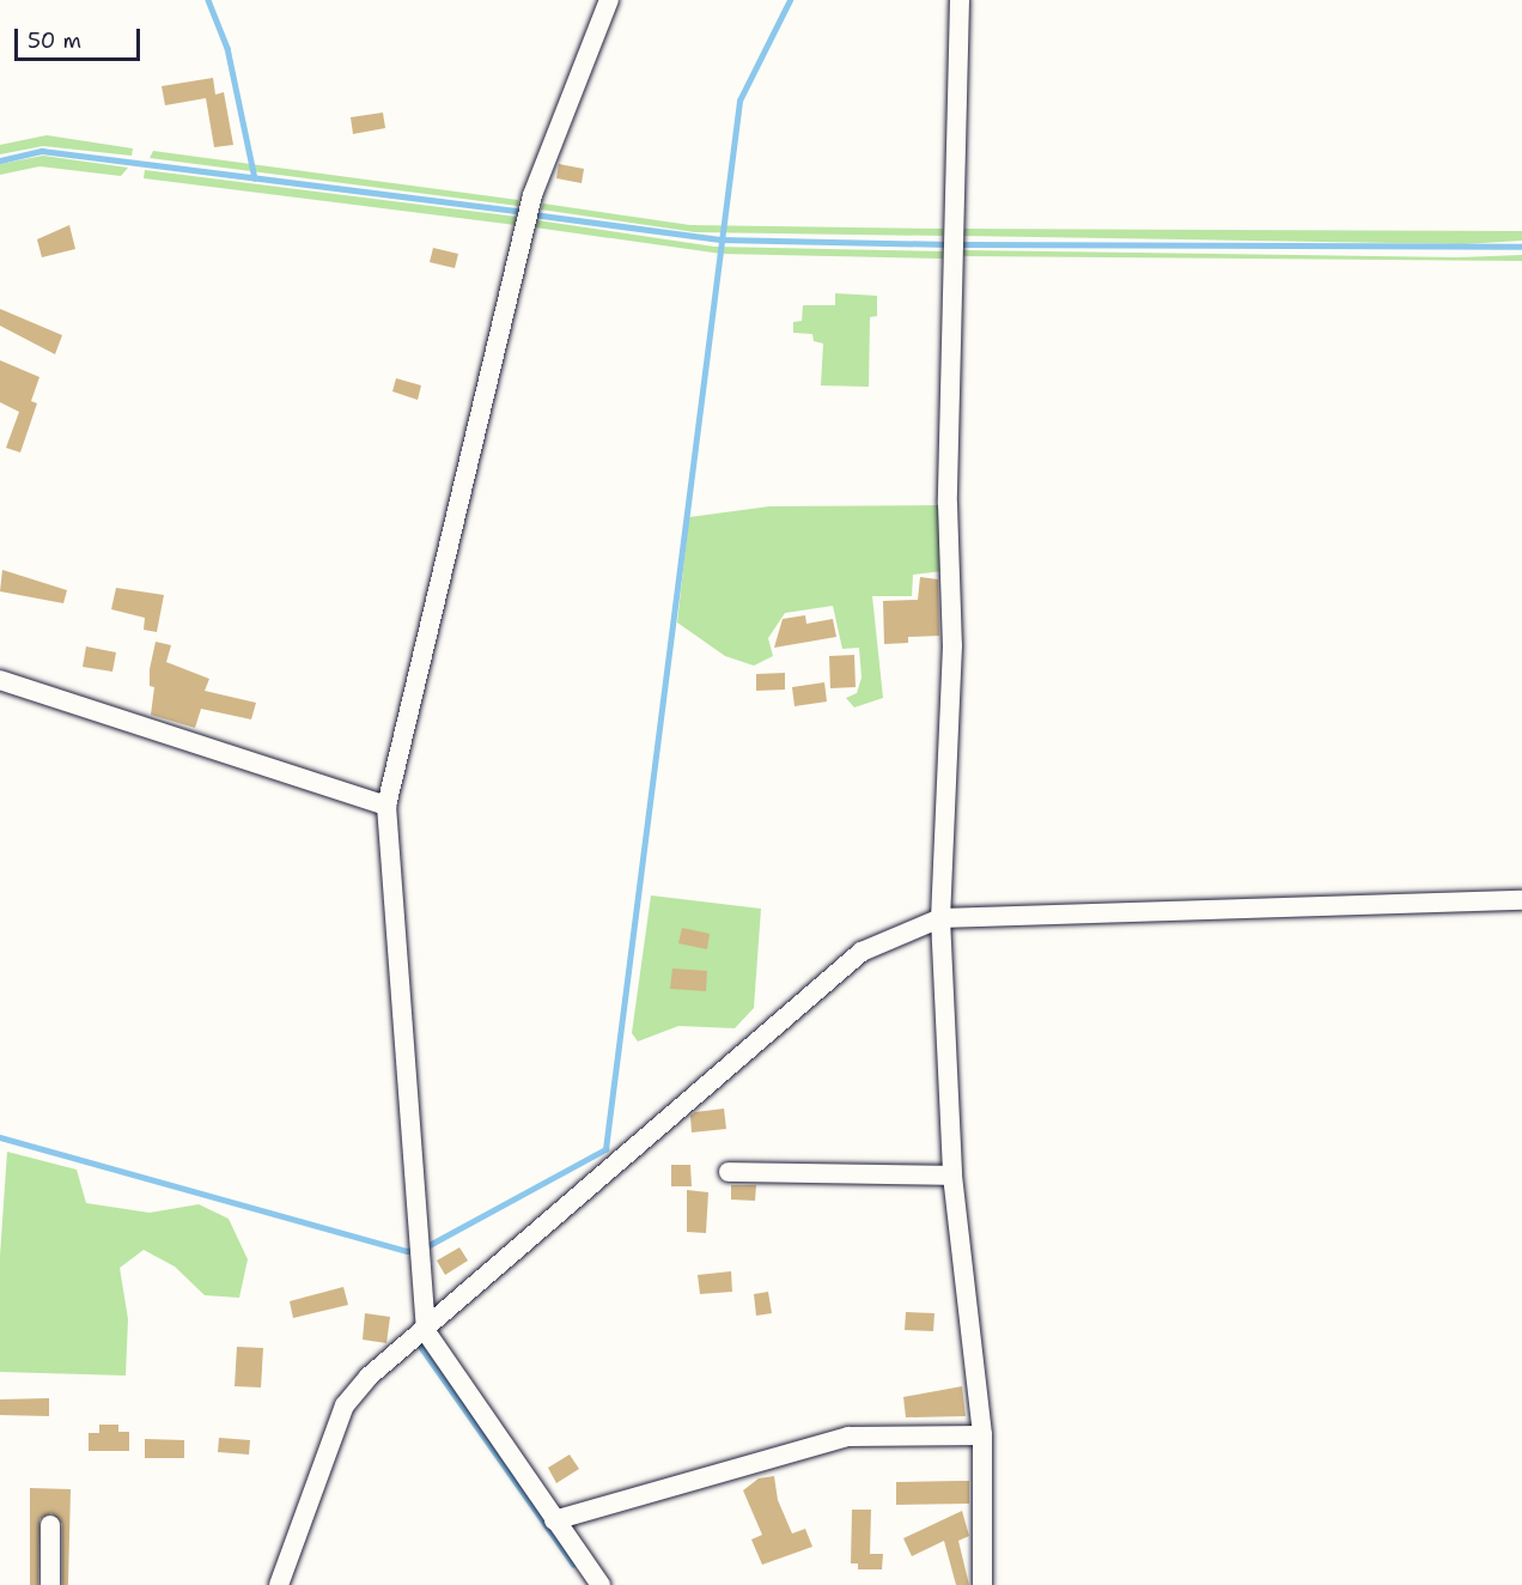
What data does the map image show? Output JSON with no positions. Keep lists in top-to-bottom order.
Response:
{
  "scale_bar": "50 m"
}
